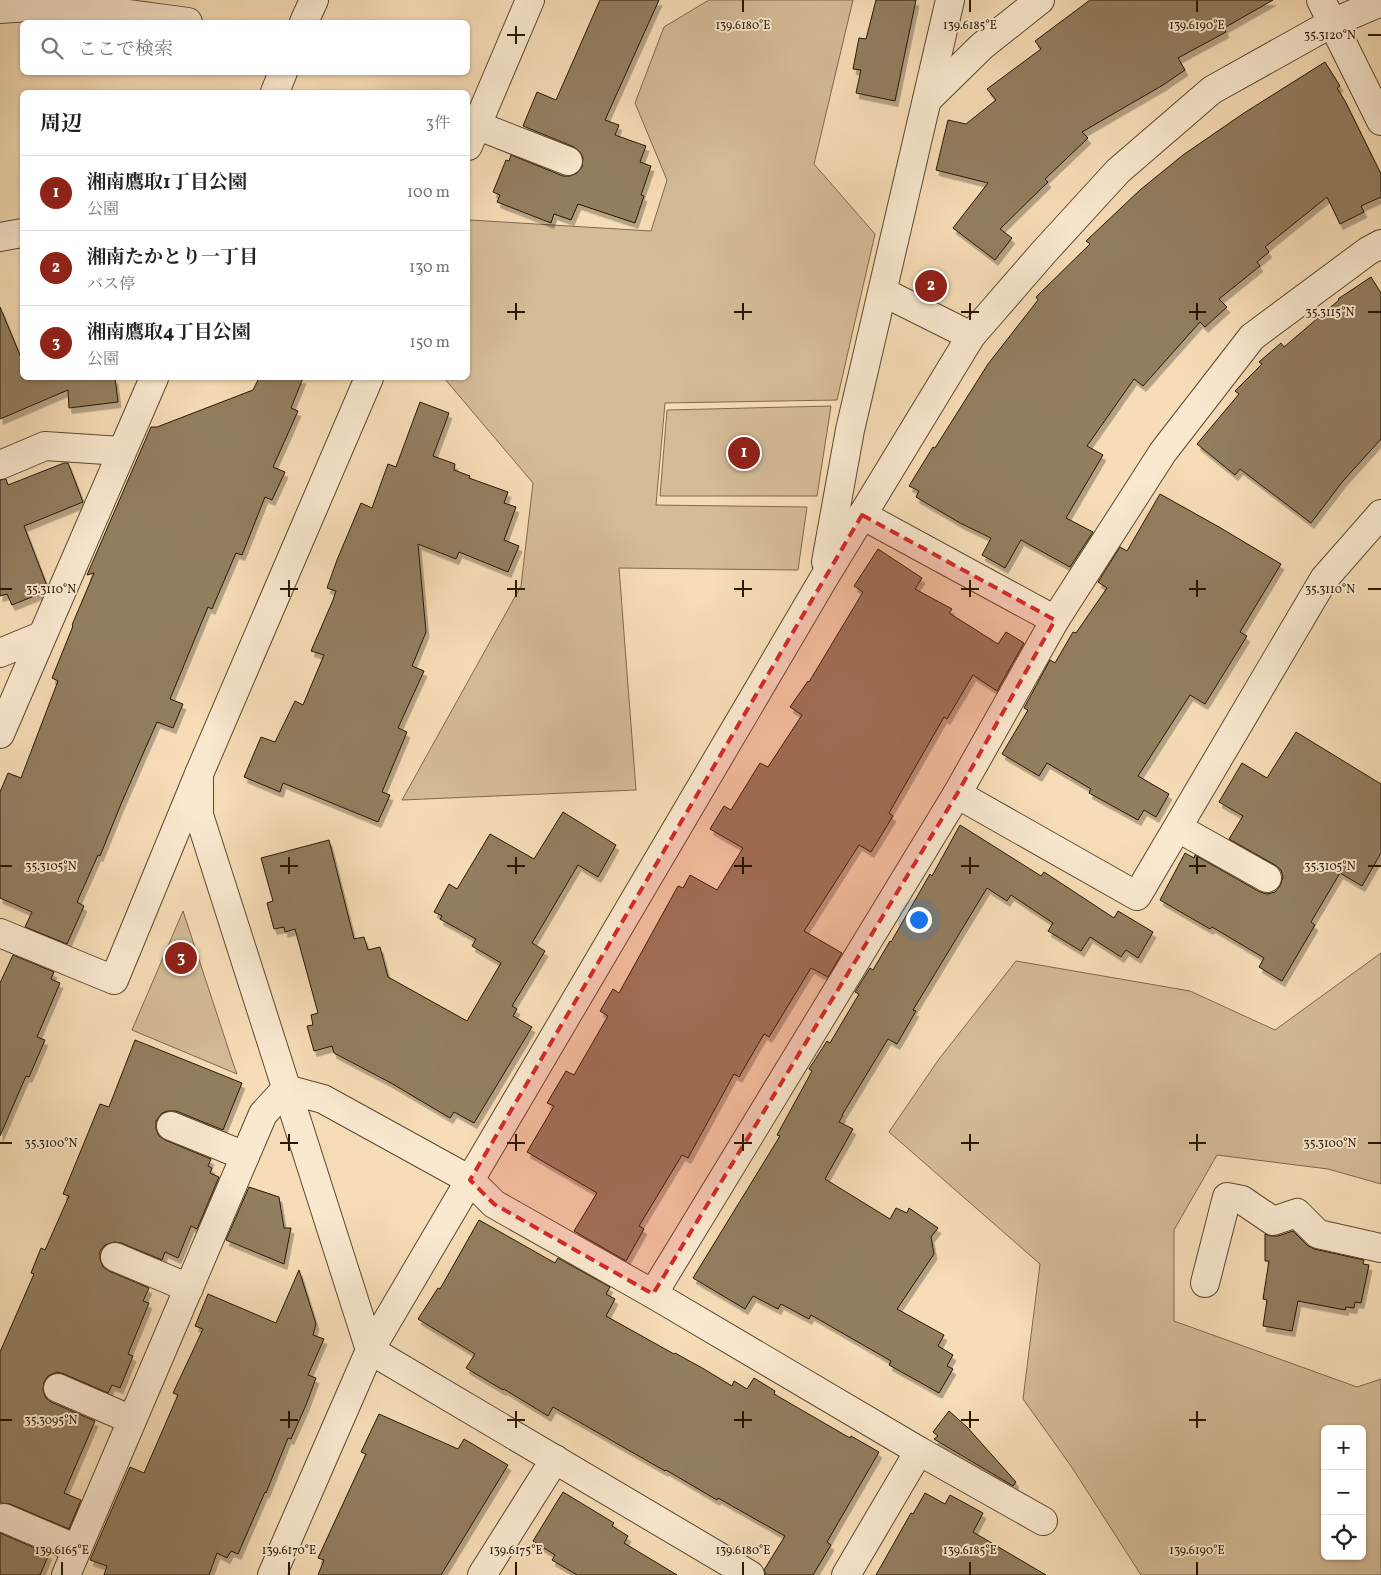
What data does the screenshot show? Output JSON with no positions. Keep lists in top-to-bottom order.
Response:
{
  "page": {
    "search": "ここで検索",
    "heading": ["周辺", "3件"],
    "list": [
      {
        "mark": "1",
        "name": "湘南鷹取1丁目公園",
        "note": "公園",
        "value": "100 m"
      },
      {
        "mark": "2",
        "name": "湘南たかとり一丁目",
        "note": "バス停",
        "value": "130 m"
      },
      {
        "mark": "3",
        "name": "湘南鷹取4丁目公園",
        "note": "公園",
        "value": "150 m"
      }
    ],
    "pins": ["2", "1", "3"],
    "map_buttons": ["+", "−"]
  },
  "coordinates": [
    "139.6180°E",
    "139.6185°E",
    "139.6190°E",
    "35.3120°N",
    "35.3115°N",
    "35.3110°N",
    "35.3105°N",
    "35.3100°N",
    "35.3095°N",
    "139.6165°E",
    "139.6170°E",
    "139.6175°E"
  ]
}
